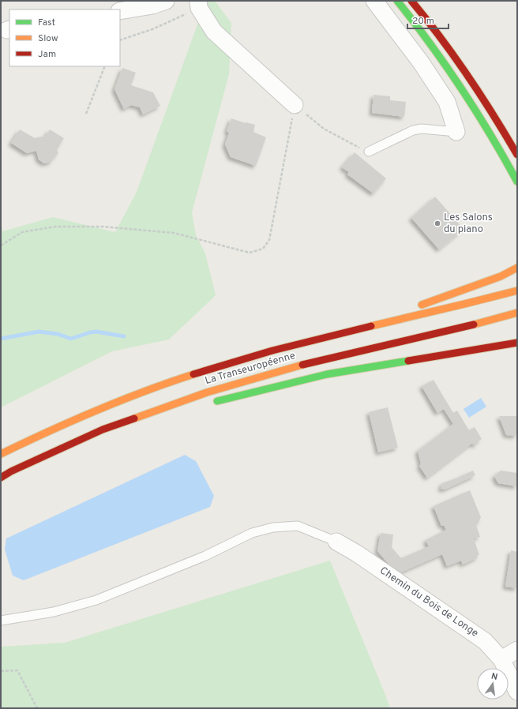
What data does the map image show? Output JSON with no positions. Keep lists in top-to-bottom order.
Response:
{
  "streets": {
    "main road": ["La Transeuropéenne"],
    "street": ["Chemin du Bois de Longe"]
  },
  "places": ["Les Salons du piano"],
  "legend": ["Fast", "Slow", "Jam"],
  "scale_bar": "20 m",
  "north": "top"
}
